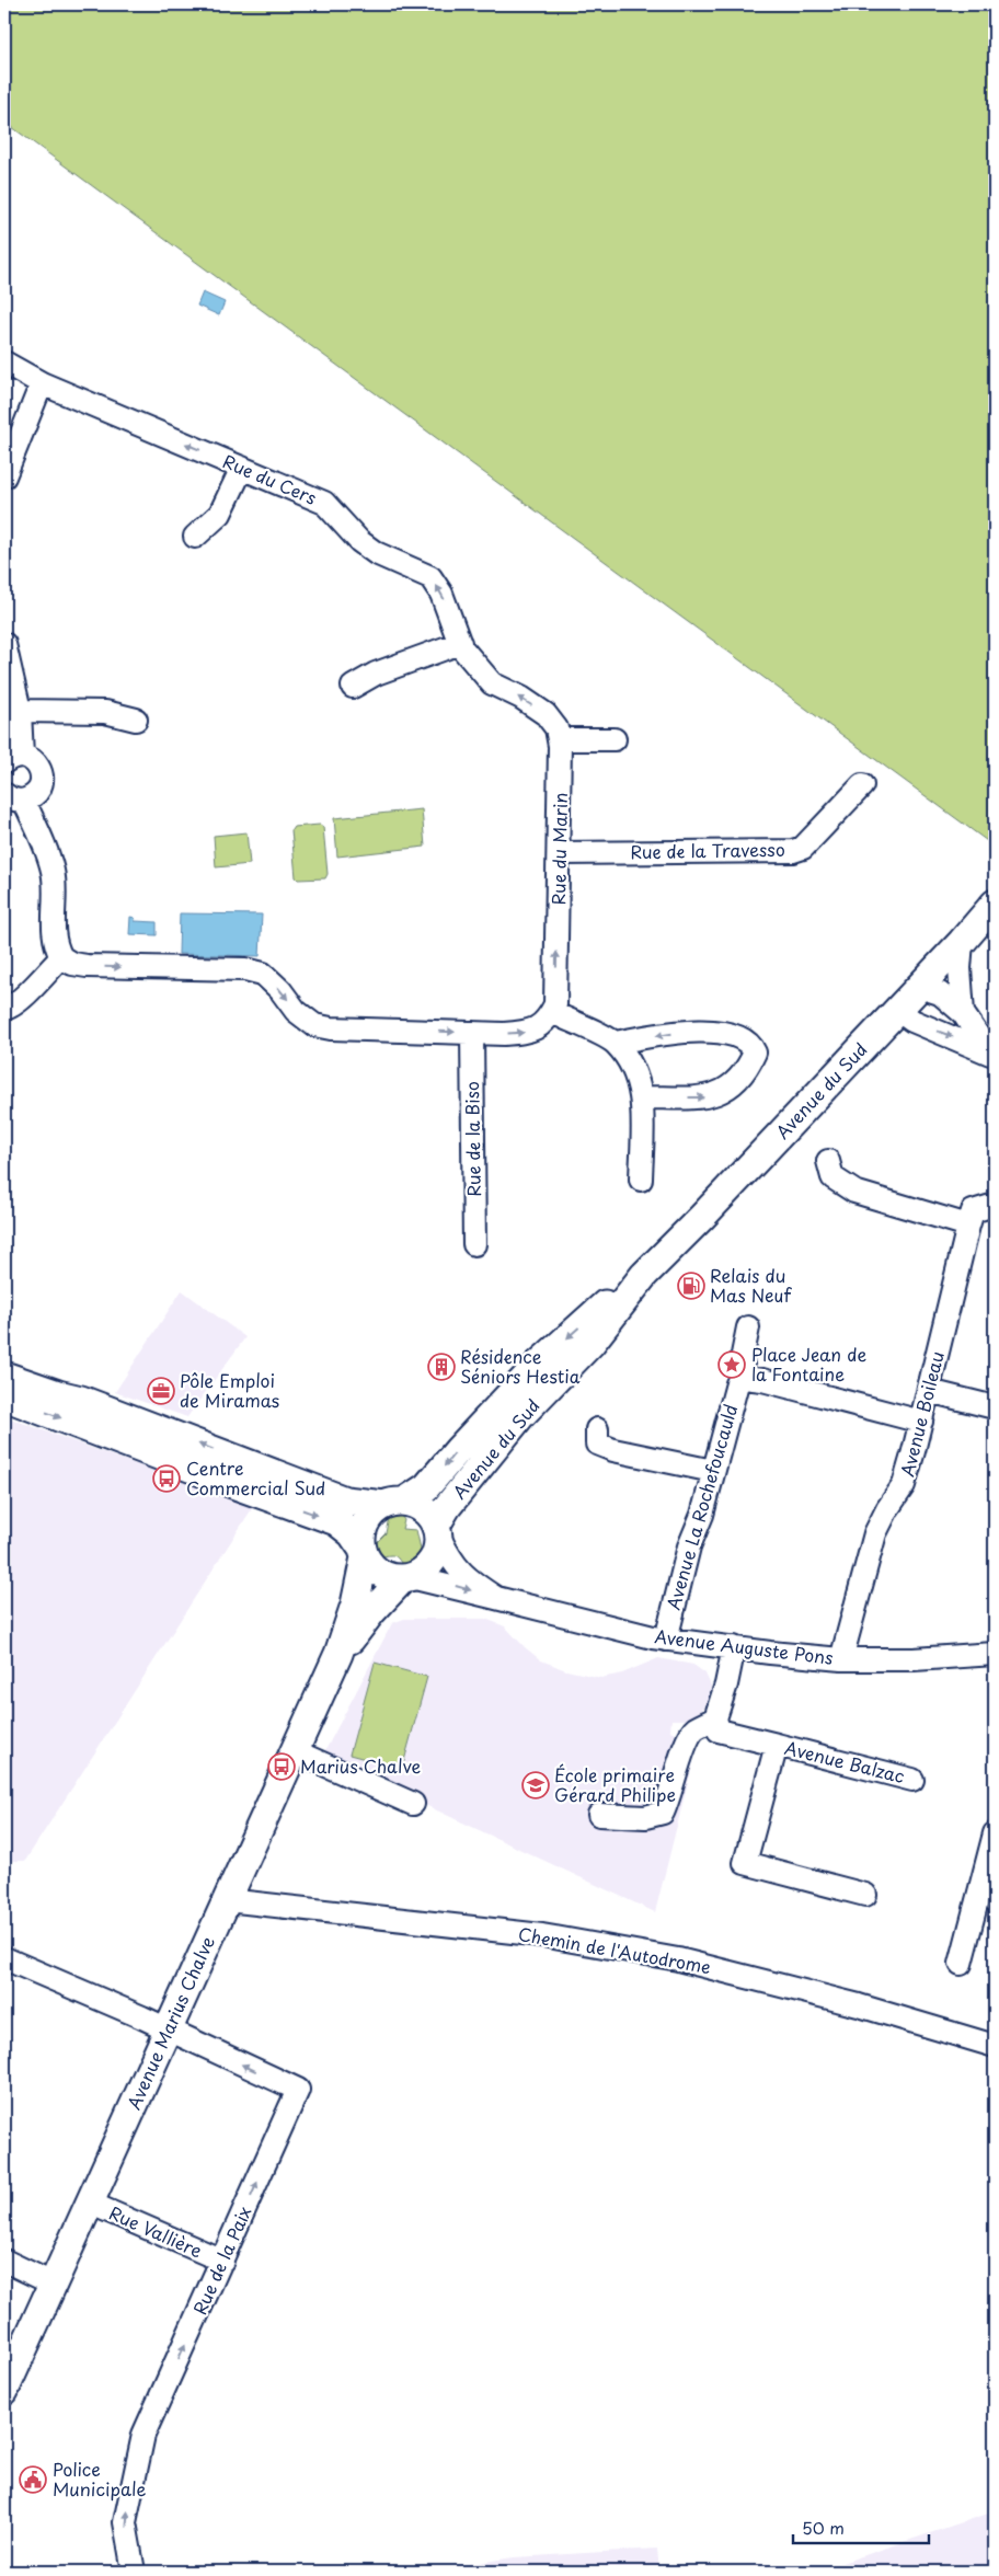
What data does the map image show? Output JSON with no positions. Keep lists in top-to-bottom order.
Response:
{
  "streets": {
    "main road": ["Avenue du Sud", "Avenue Marius Chalve"],
    "street": [
      "Rue du Cers",
      "Rue du Marin",
      "Rue de la Travesso",
      "Rue de la Biso",
      "Avenue Boileau",
      "Avenue La Rochefoucauld",
      "Avenue Auguste Pons",
      "Avenue Balzac",
      "Chemin de l'Autodrome",
      "Rue Vallière",
      "Rue de la Paix"
    ]
  },
  "crossings": [
    ["Rue du Cers", "Rue du Marin"],
    ["Rue du Marin", "Rue de la Travesso"],
    ["Avenue du Sud", "Avenue Auguste Pons"],
    ["Avenue du Sud", "Avenue Marius Chalve"],
    ["Avenue Boileau", "Avenue Auguste Pons"],
    ["Avenue La Rochefoucauld", "Avenue Auguste Pons"],
    ["Avenue Auguste Pons", "Avenue Marius Chalve"],
    ["Chemin de l'Autodrome", "Avenue Marius Chalve"],
    ["Avenue Marius Chalve", "Rue Vallière"],
    ["Avenue Marius Chalve", "Rue de la Paix"],
    ["Rue Vallière", "Rue de la Paix"]
  ],
  "one_way": ["Rue du Cers", "Rue du Marin", "Rue de la Paix"],
  "places": {
    "fuel station": ["Relais du Mas Neuf"],
    "place": ["Place Jean de la Fontaine"],
    "building": ["Résidence Séniors Hestia"],
    "office": ["Pôle Emploi de Miramas"],
    "bus stop": ["Centre Commercial Sud", "Marius Chalve"],
    "school or university": ["École primaire Gérard Philipe"],
    "public building": ["Police Municipale"]
  },
  "scale_bar": "50 m"
}
